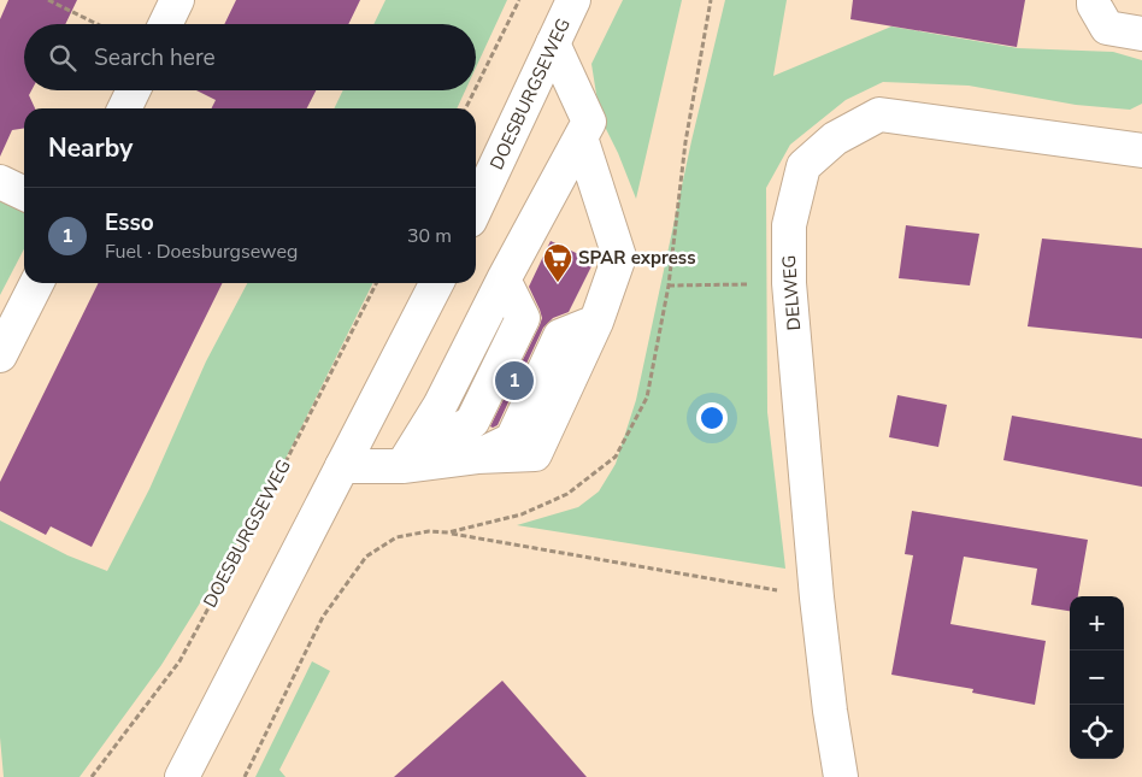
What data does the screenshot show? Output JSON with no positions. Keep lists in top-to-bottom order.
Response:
{
  "streets": {
    "street": ["DOESBURGSEWEG", "DELWEG"]
  },
  "places": {
    "supermarket": ["SPAR express"]
  },
  "page": {
    "search": "Search here",
    "heading": "Nearby",
    "list": [
      {
        "mark": "1",
        "name": "Esso",
        "note": "Fuel · Doesburgseweg",
        "value": "30 m"
      }
    ],
    "pins": "1",
    "map_buttons": ["+", "−"]
  }
}
